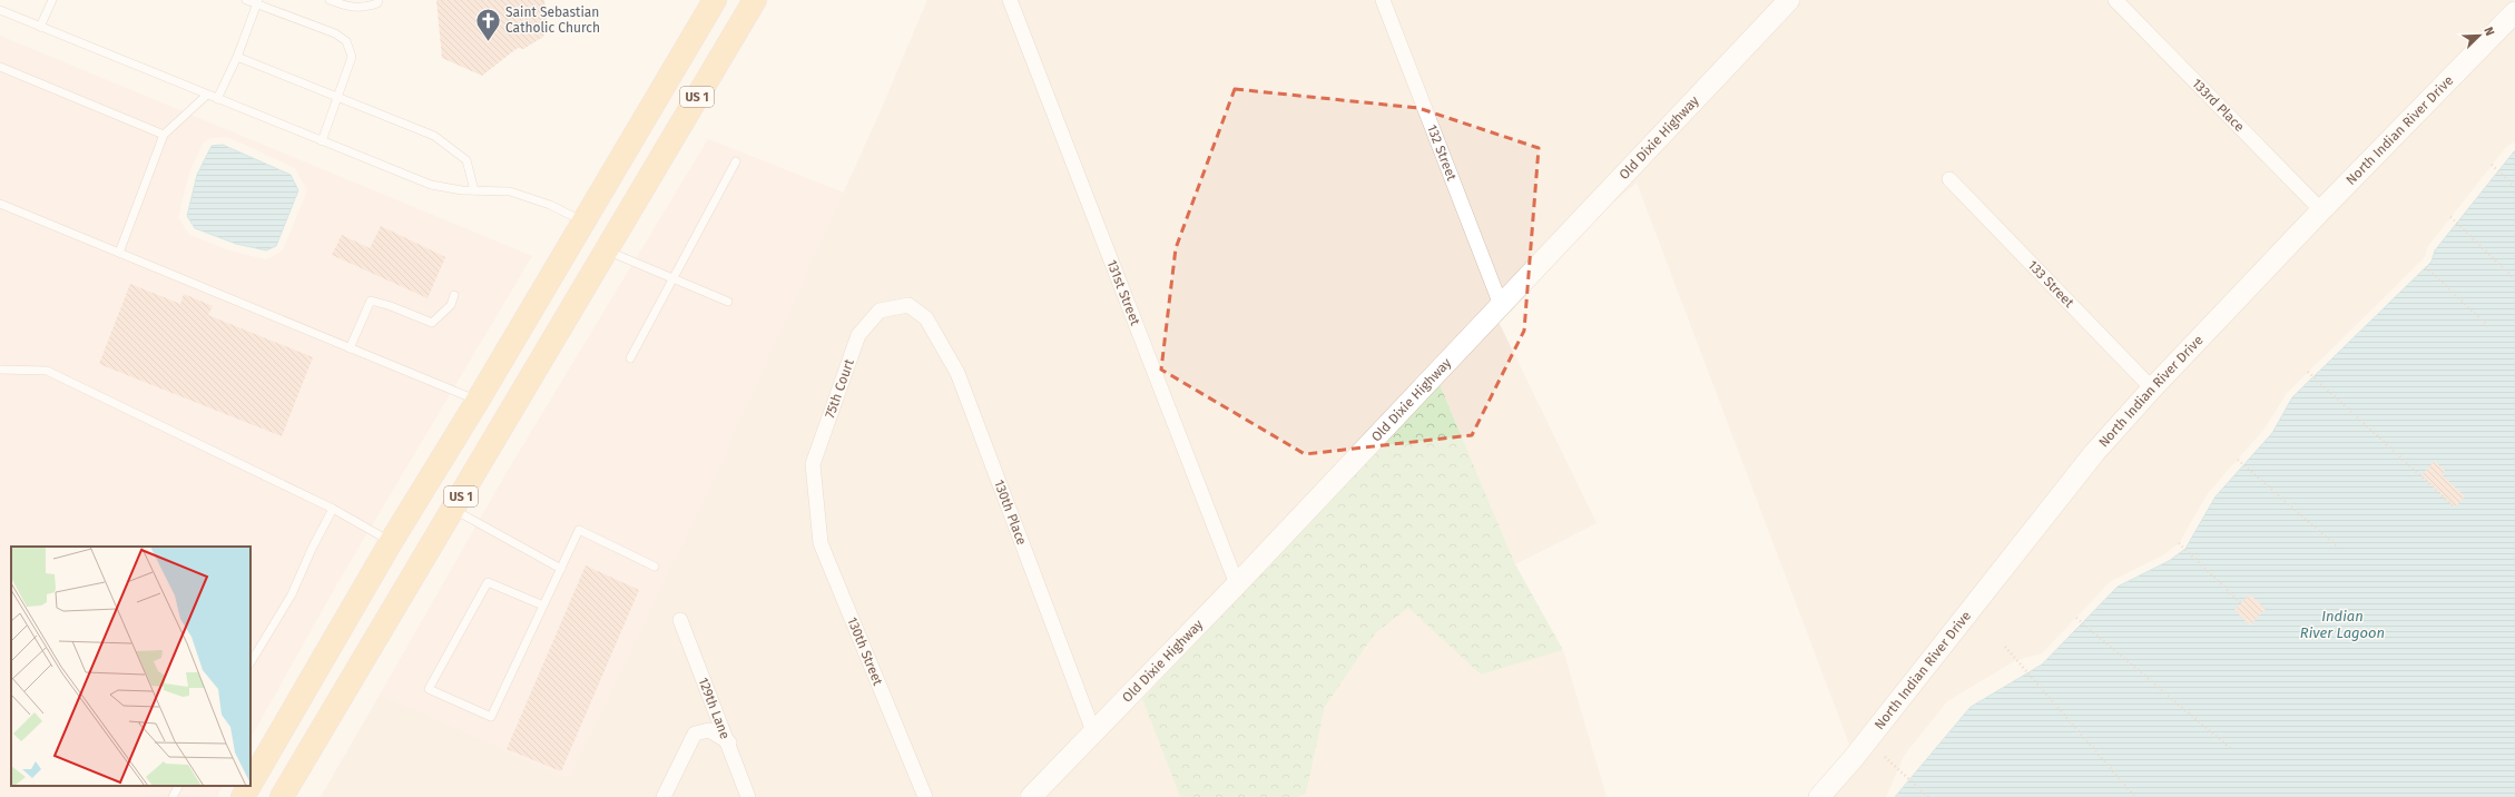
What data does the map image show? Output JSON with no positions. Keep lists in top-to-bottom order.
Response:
{
  "streets": {
    "main road": ["US 1"],
    "street": [
      "133rd Place",
      "North Indian River Drive",
      "Old Dixie Highway",
      "132 Street",
      "133 Street",
      "131st Street",
      "75th Court",
      "130th Place",
      "130th Street",
      "129th Lane"
    ]
  },
  "crossings": [
    ["133rd Place", "North Indian River Drive"],
    ["North Indian River Drive", "133 Street"],
    ["Old Dixie Highway", "132 Street"],
    ["Old Dixie Highway", "131st Street"],
    ["Old Dixie Highway", "130th Place"],
    ["75th Court", "130th Place"],
    ["75th Court", "130th Street"]
  ],
  "water": ["Indian River Lagoon"],
  "places": {
    "church": ["Saint Sebastian Catholic Church"]
  },
  "north": "top right"
}
